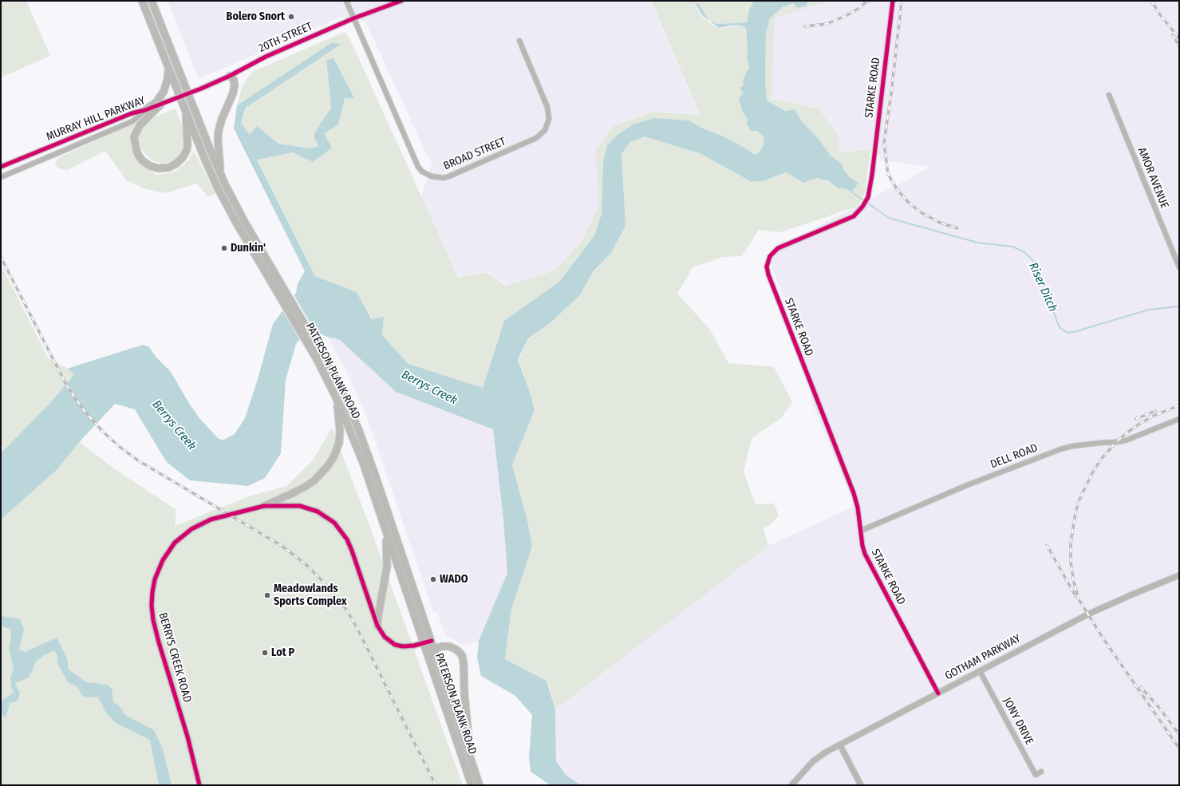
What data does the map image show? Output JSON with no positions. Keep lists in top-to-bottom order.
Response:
{
  "streets": {
    "main road": ["PATERSON PLANK ROAD"],
    "street": [
      "20TH STREET",
      "STARKE ROAD",
      "MURRAY HILL PARKWAY",
      "BROAD STREET",
      "AMOR AVENUE",
      "DELL ROAD",
      "BERRYS CREEK ROAD",
      "GOTHAM PARKWAY",
      "JONY DRIVE"
    ]
  },
  "crossings": [
    ["20TH STREET", "MURRAY HILL PARKWAY"],
    ["20TH STREET", "BROAD STREET"],
    ["20TH STREET", "PATERSON PLANK ROAD"],
    ["STARKE ROAD", "DELL ROAD"],
    ["STARKE ROAD", "GOTHAM PARKWAY"],
    ["MURRAY HILL PARKWAY", "PATERSON PLANK ROAD"],
    ["PATERSON PLANK ROAD", "BERRYS CREEK ROAD"],
    ["GOTHAM PARKWAY", "JONY DRIVE"]
  ],
  "water": ["Riser Ditch", "Berrys Creek"],
  "places": [
    "Bolero Snort",
    "Dunkin'",
    "WADO",
    "Meadowlands Sports Complex",
    "Lot P"
  ]
}
